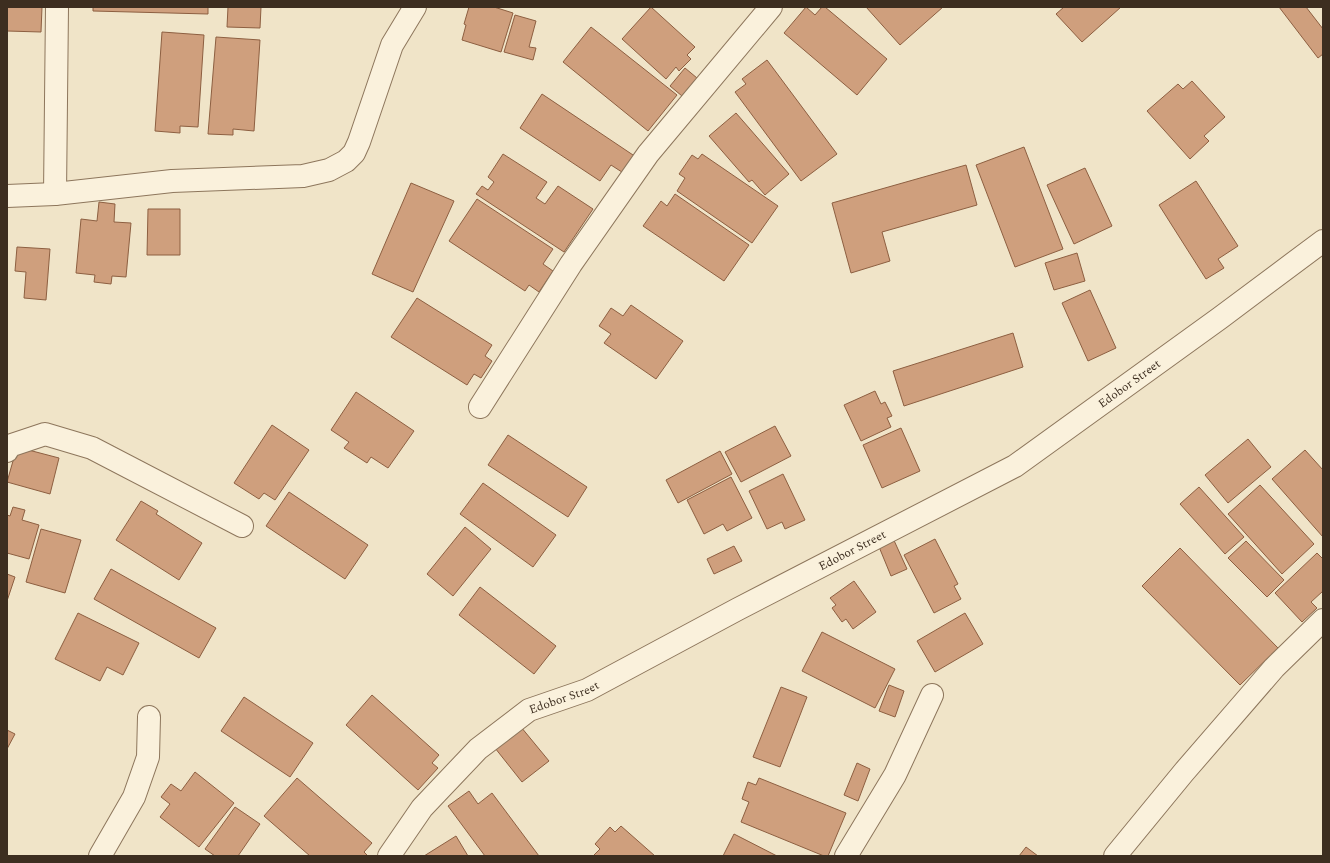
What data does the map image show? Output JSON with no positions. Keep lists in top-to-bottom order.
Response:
{
  "streets": {
    "street": ["Edobor Street"]
  }
}
